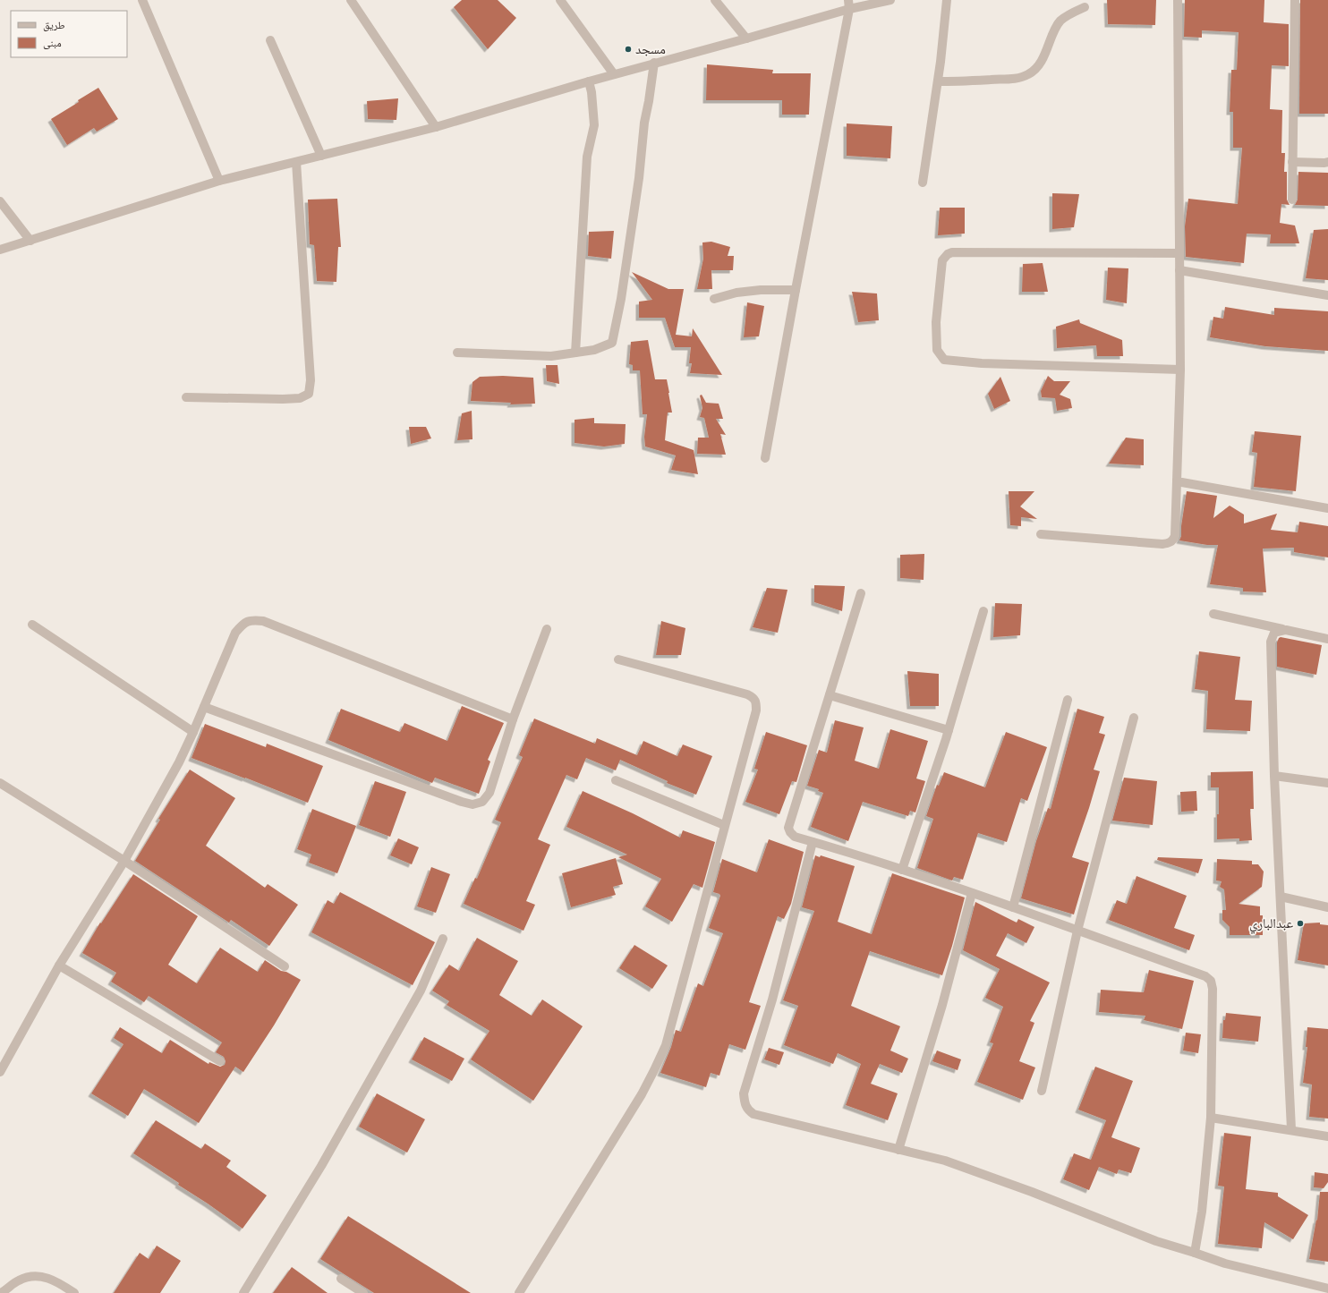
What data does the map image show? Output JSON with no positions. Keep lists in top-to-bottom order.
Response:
{
  "places": ["مسجد", "عبدالباري"],
  "legend": ["طريق", "مبنى"]
}
